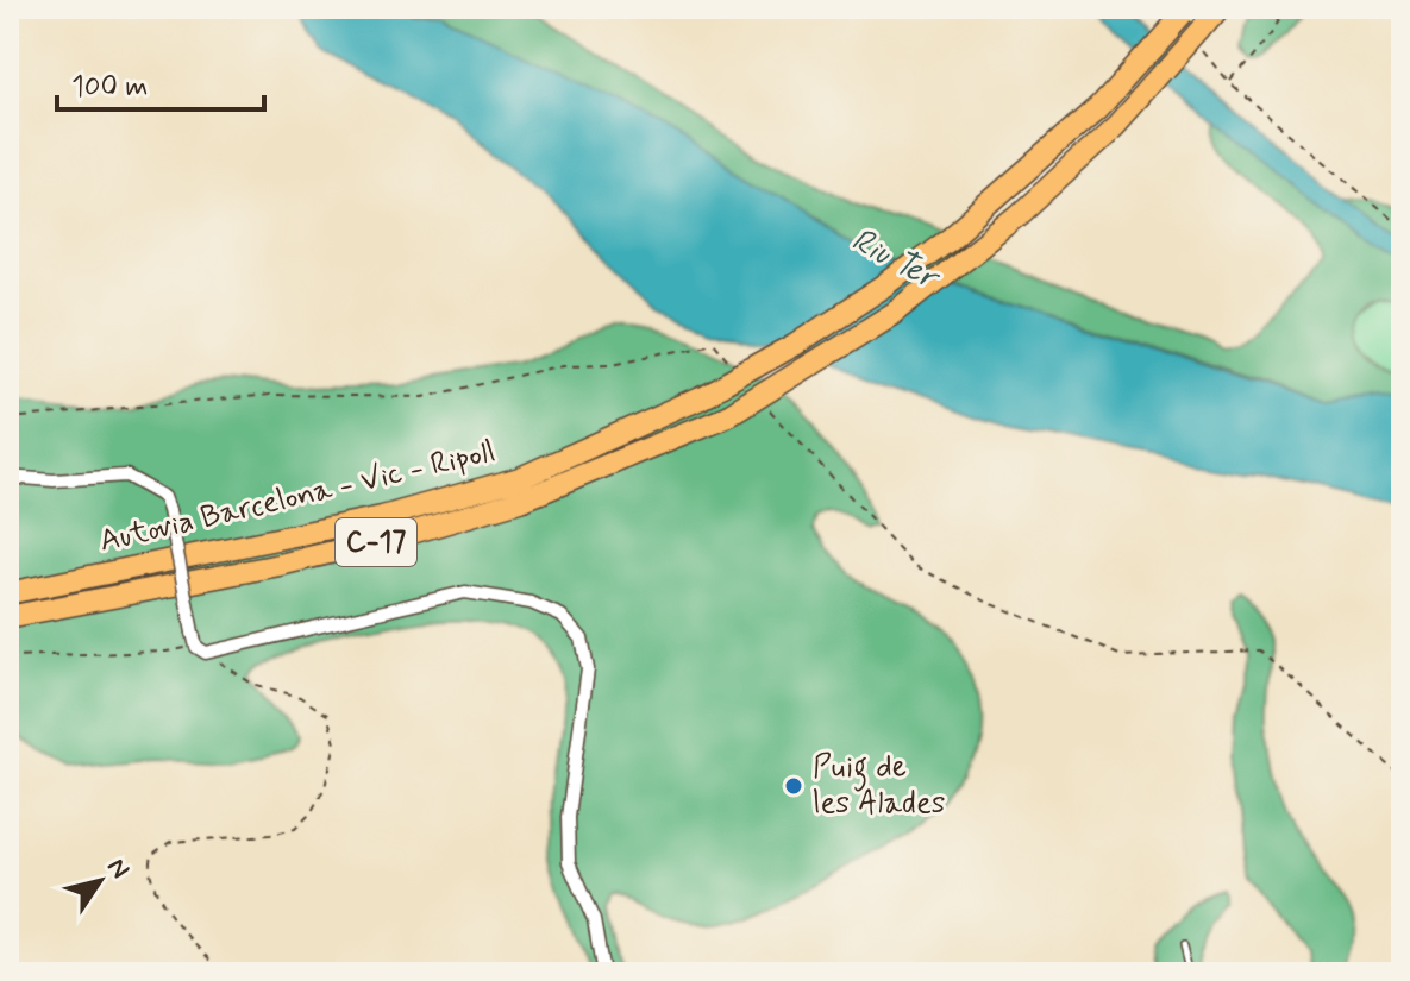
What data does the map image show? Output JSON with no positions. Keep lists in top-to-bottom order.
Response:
{
  "streets": {
    "highway": ["Autovia Barcelona - Vic - Ripoll", "C-17"]
  },
  "water": ["Riu Ter"],
  "places": ["Puig de les Alades"],
  "scale_bar": "100 m",
  "north": "top right"
}
